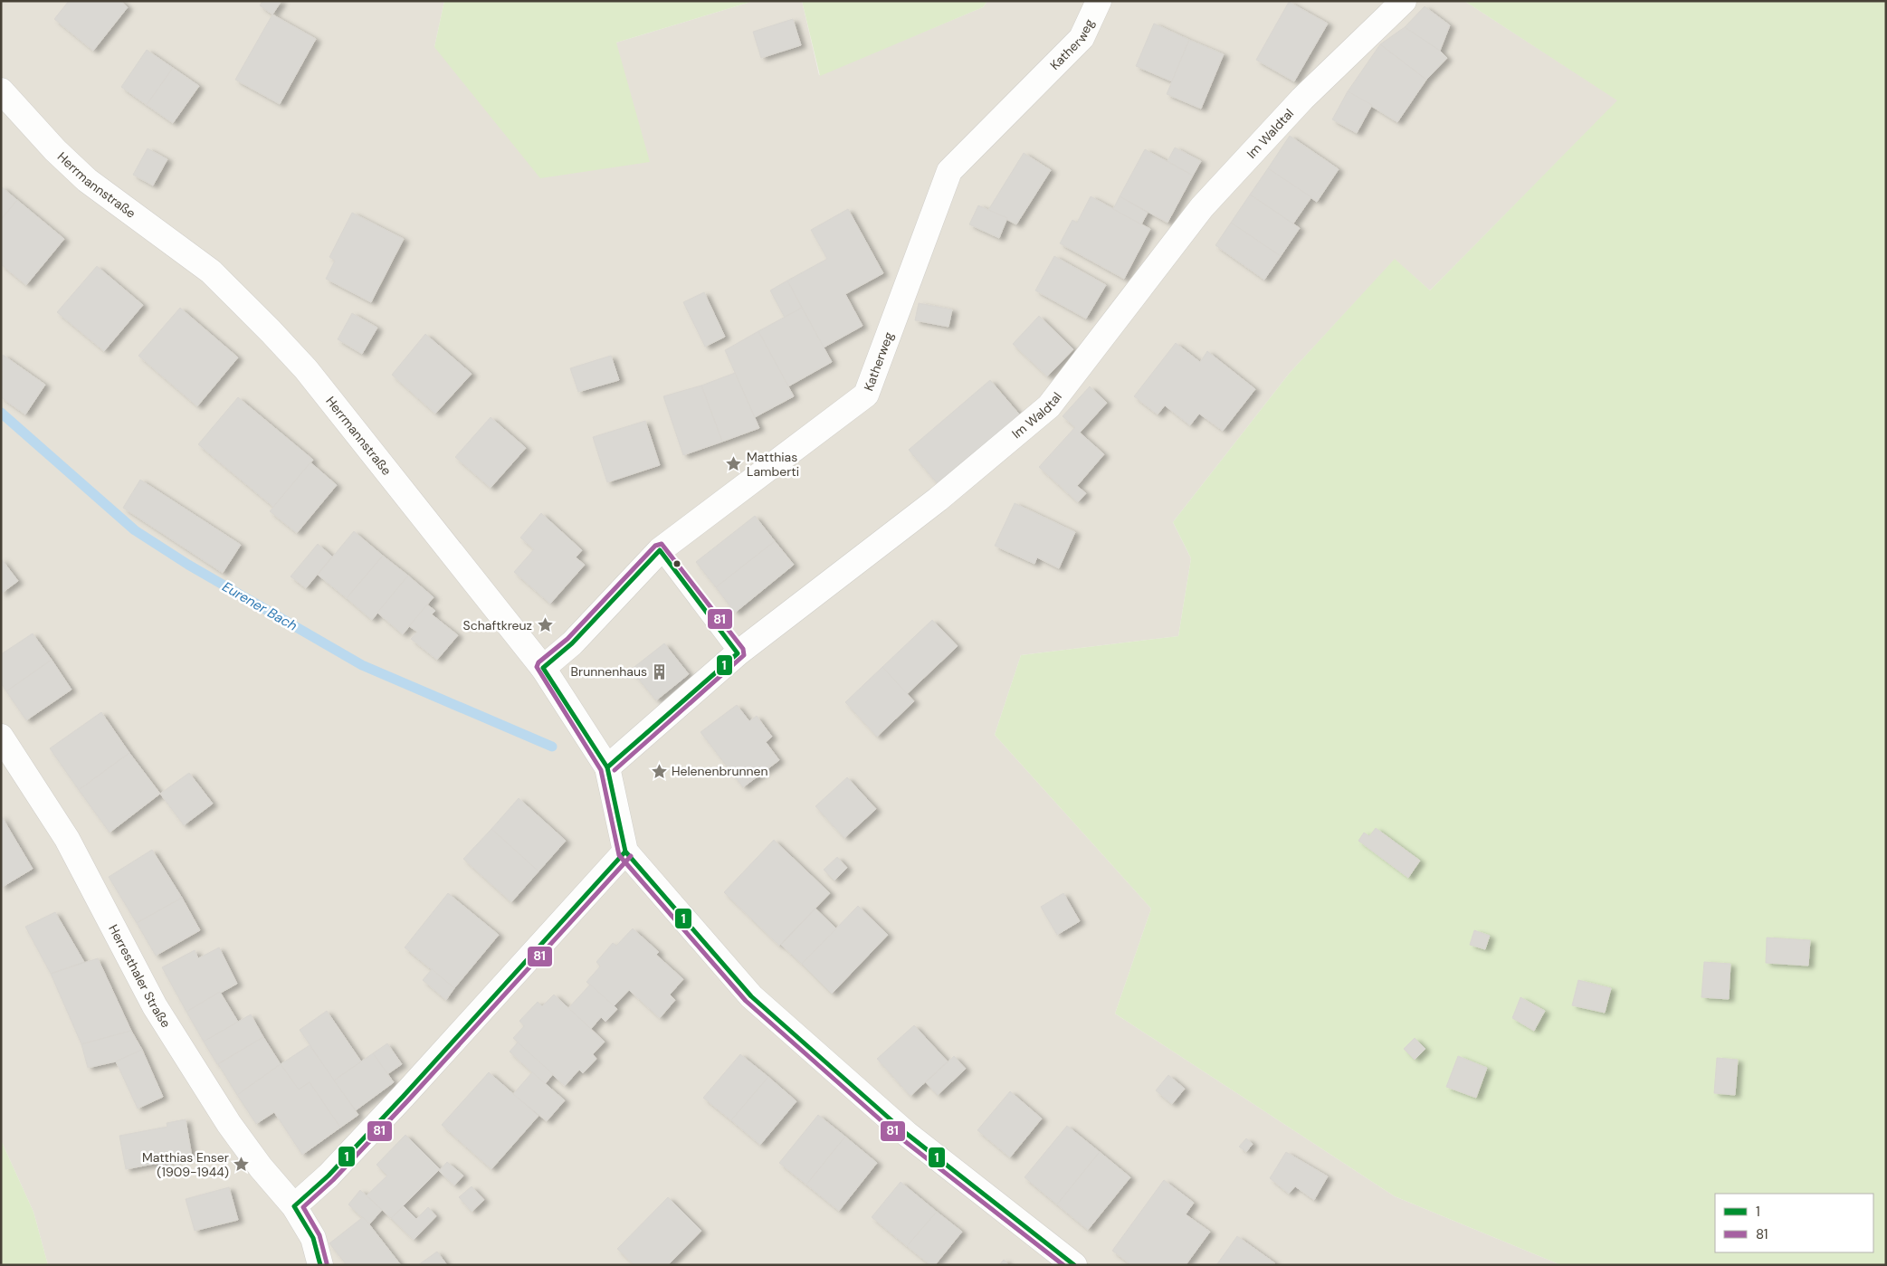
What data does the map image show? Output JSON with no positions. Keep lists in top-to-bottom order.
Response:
{
  "streets": {
    "street": [
      "Katherweg",
      "Im Waldtal",
      "Herrmannstraße",
      "Herresthaler Straße"
    ]
  },
  "crossings": [
    ["Katherweg", "Herrmannstraße"],
    ["Im Waldtal", "Herrmannstraße"]
  ],
  "water": ["Eurener Bach"],
  "places": {
    "place": [
      "Matthias Lamberti",
      "Schaftkreuz",
      "Helenenbrunnen",
      "Matthias Enser (1909-1944)"
    ],
    "building": ["Brunnenhaus"]
  },
  "lines": ["transit line 81", "transit line 1"],
  "legend": ["1", "81"]
}
